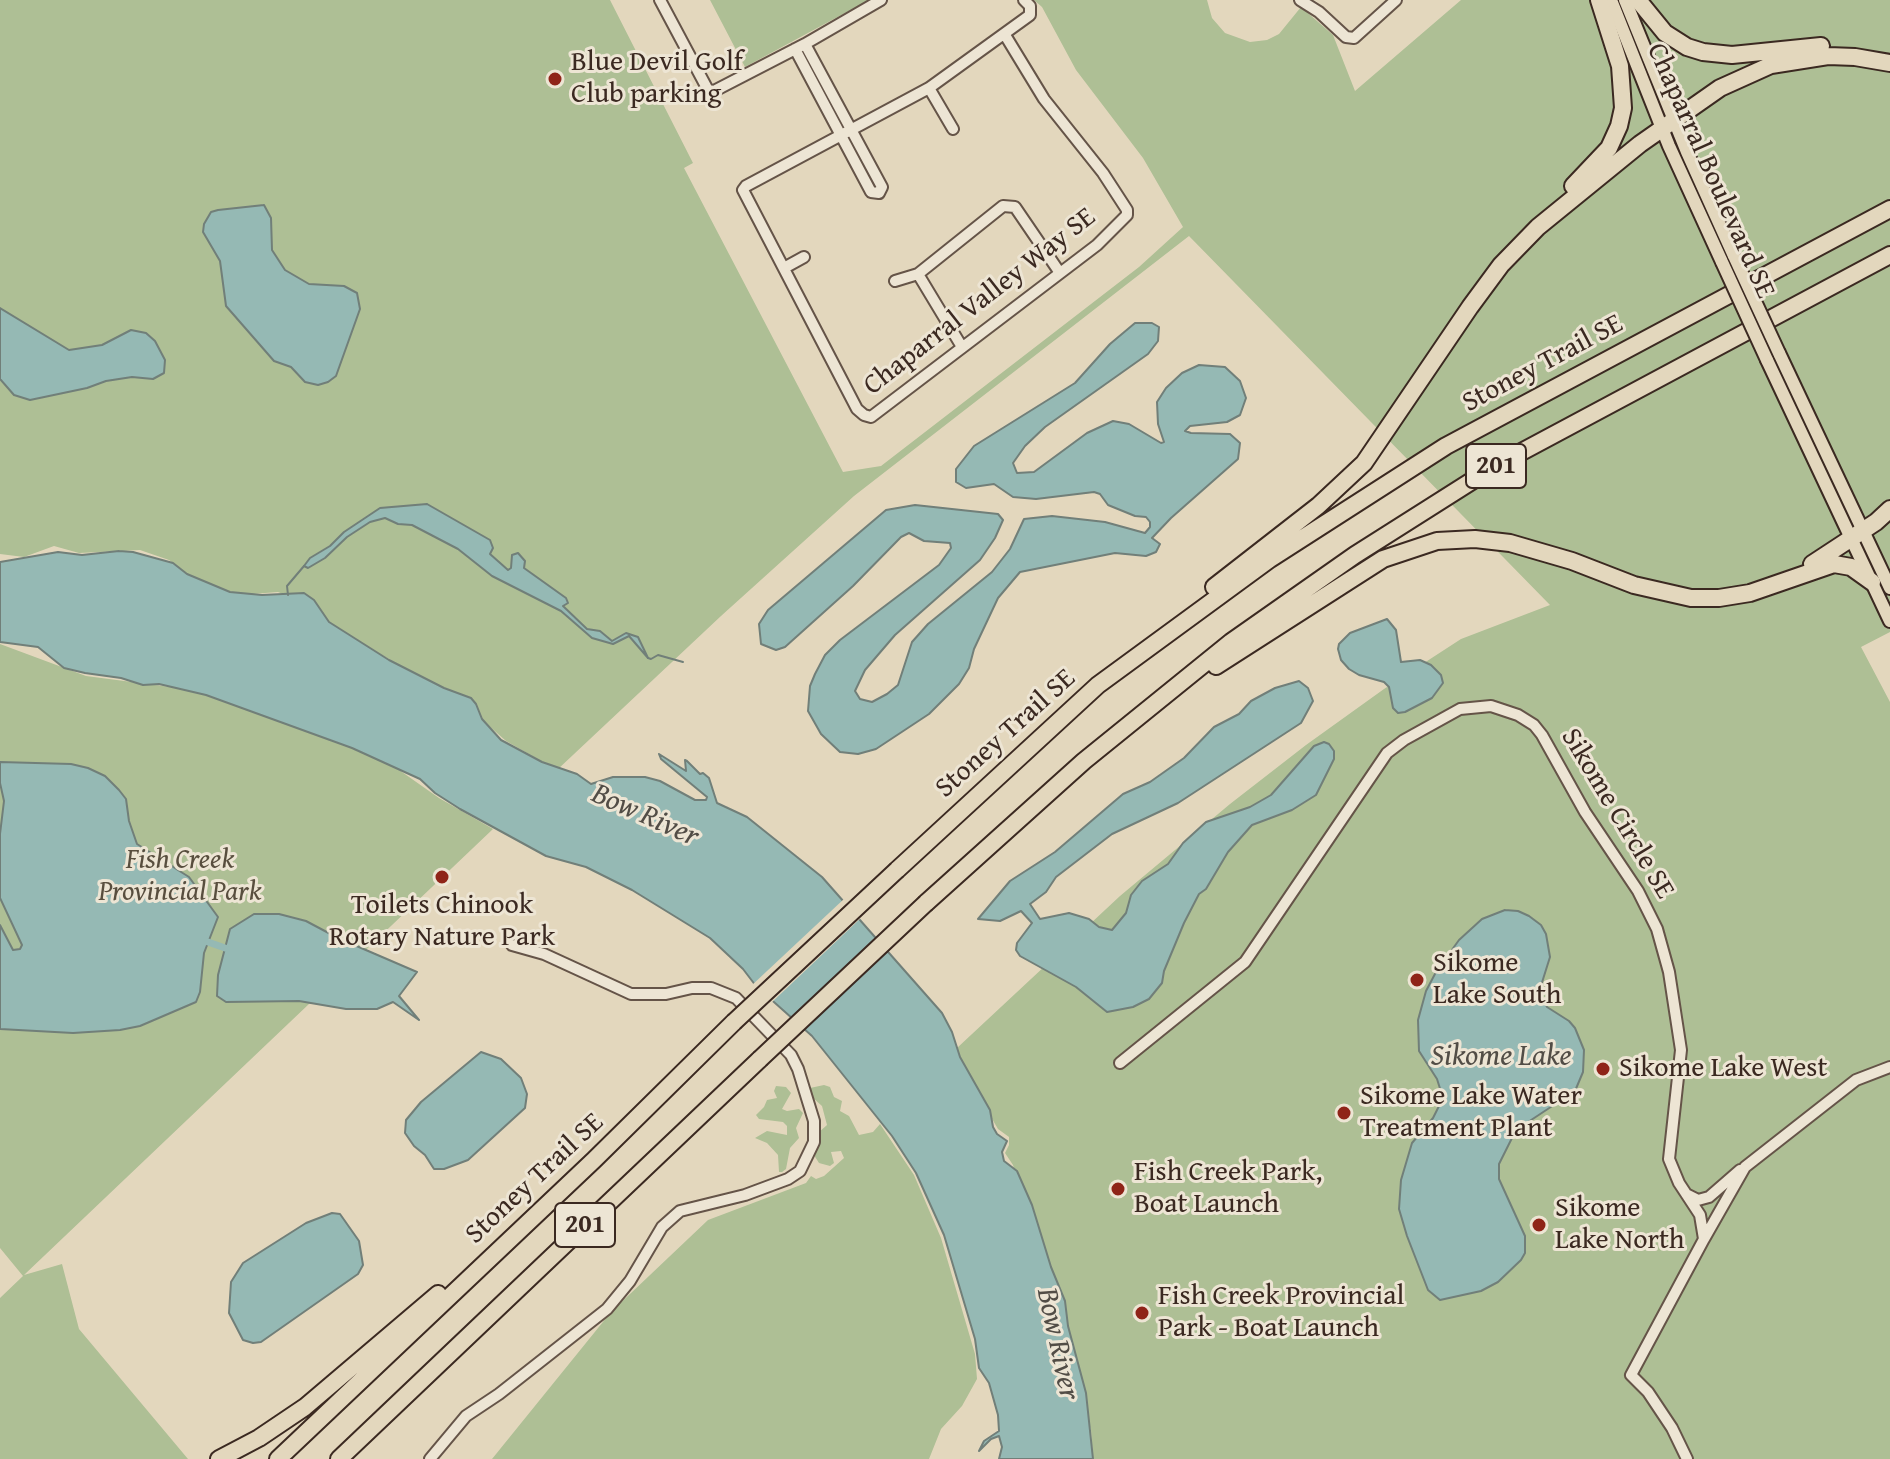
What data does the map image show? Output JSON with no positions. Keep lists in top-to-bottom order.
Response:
{
  "streets": {
    "highway": ["Stoney Trail SE", "201"],
    "main road": ["Chaparral Boulevard SE"],
    "street": ["Chaparral Valley Way SE", "Sikome Circle SE"]
  },
  "water": ["Bow River", "Sikome Lake"],
  "parks": ["Fish Creek Provincial Park"],
  "places": [
    "Blue Devil Golf Club parking",
    "Toilets Chinook Rotary Nature Park",
    "Sikome Lake South",
    "Sikome Lake West",
    "Sikome Lake Water Treatment Plant",
    "Fish Creek Park, Boat Launch",
    "Sikome Lake North",
    "Fish Creek Provincial Park - Boat Launch"
  ]
}
